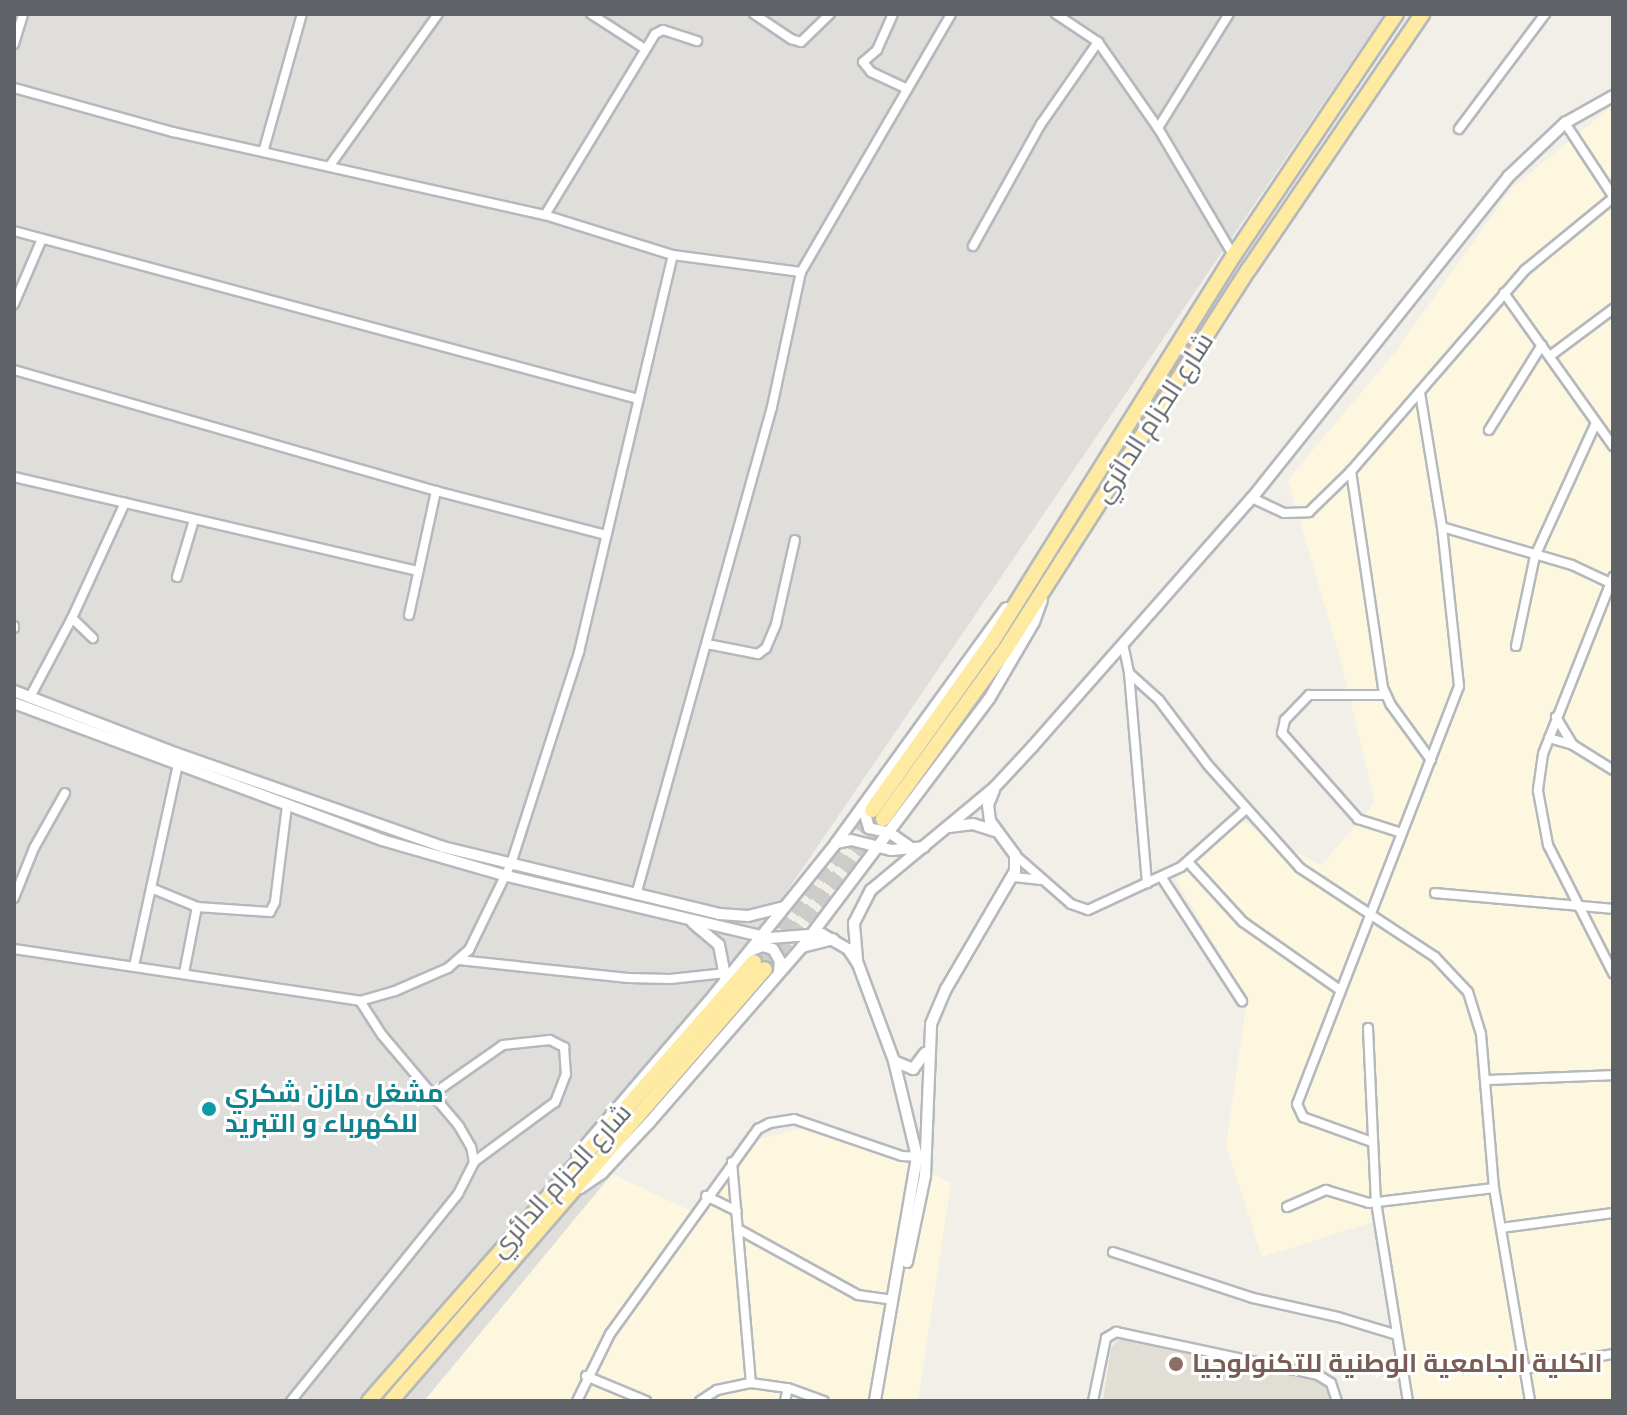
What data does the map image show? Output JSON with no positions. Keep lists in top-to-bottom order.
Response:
{
  "streets": {
    "highway": ["شارع الحزام الدائري"]
  },
  "places": ["مشغل مازن شكري للكهرباء و التبريد", "الكلية الجامعية الوطنية للتكنولوجيا"]
}
